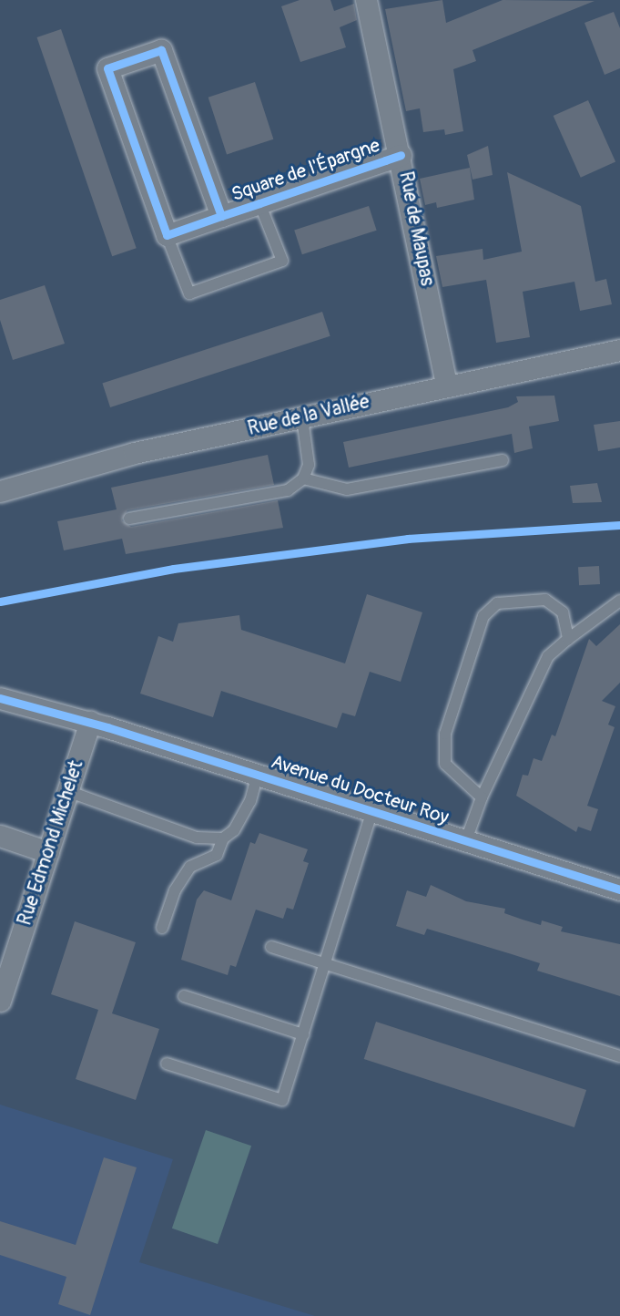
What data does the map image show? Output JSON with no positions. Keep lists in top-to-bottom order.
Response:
{
  "streets": {
    "street": [
      "Square de l'Épargne",
      "Rue de Maupas",
      "Rue de la Vallée",
      "Avenue du Docteur Roy",
      "Rue Edmond Michelet"
    ]
  },
  "crossings": [
    ["Square de l'Épargne", "Rue de Maupas"],
    ["Rue de Maupas", "Rue de la Vallée"],
    ["Avenue du Docteur Roy", "Rue Edmond Michelet"]
  ]
}
